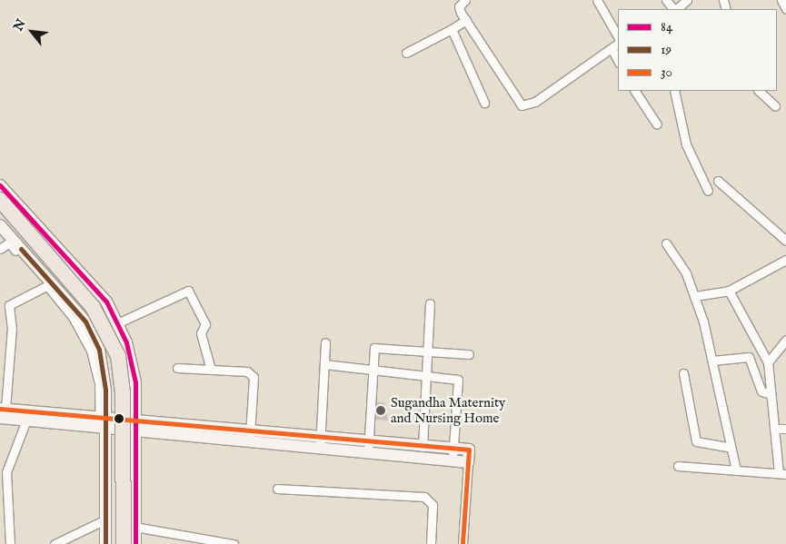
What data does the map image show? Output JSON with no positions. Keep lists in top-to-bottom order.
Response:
{
  "places": ["Sugandha Maternity and Nursing Home"],
  "lines": ["transit line 84", "transit line 19", "transit line 30"],
  "legend": ["84", "19", "30"],
  "north": "top left"
}
